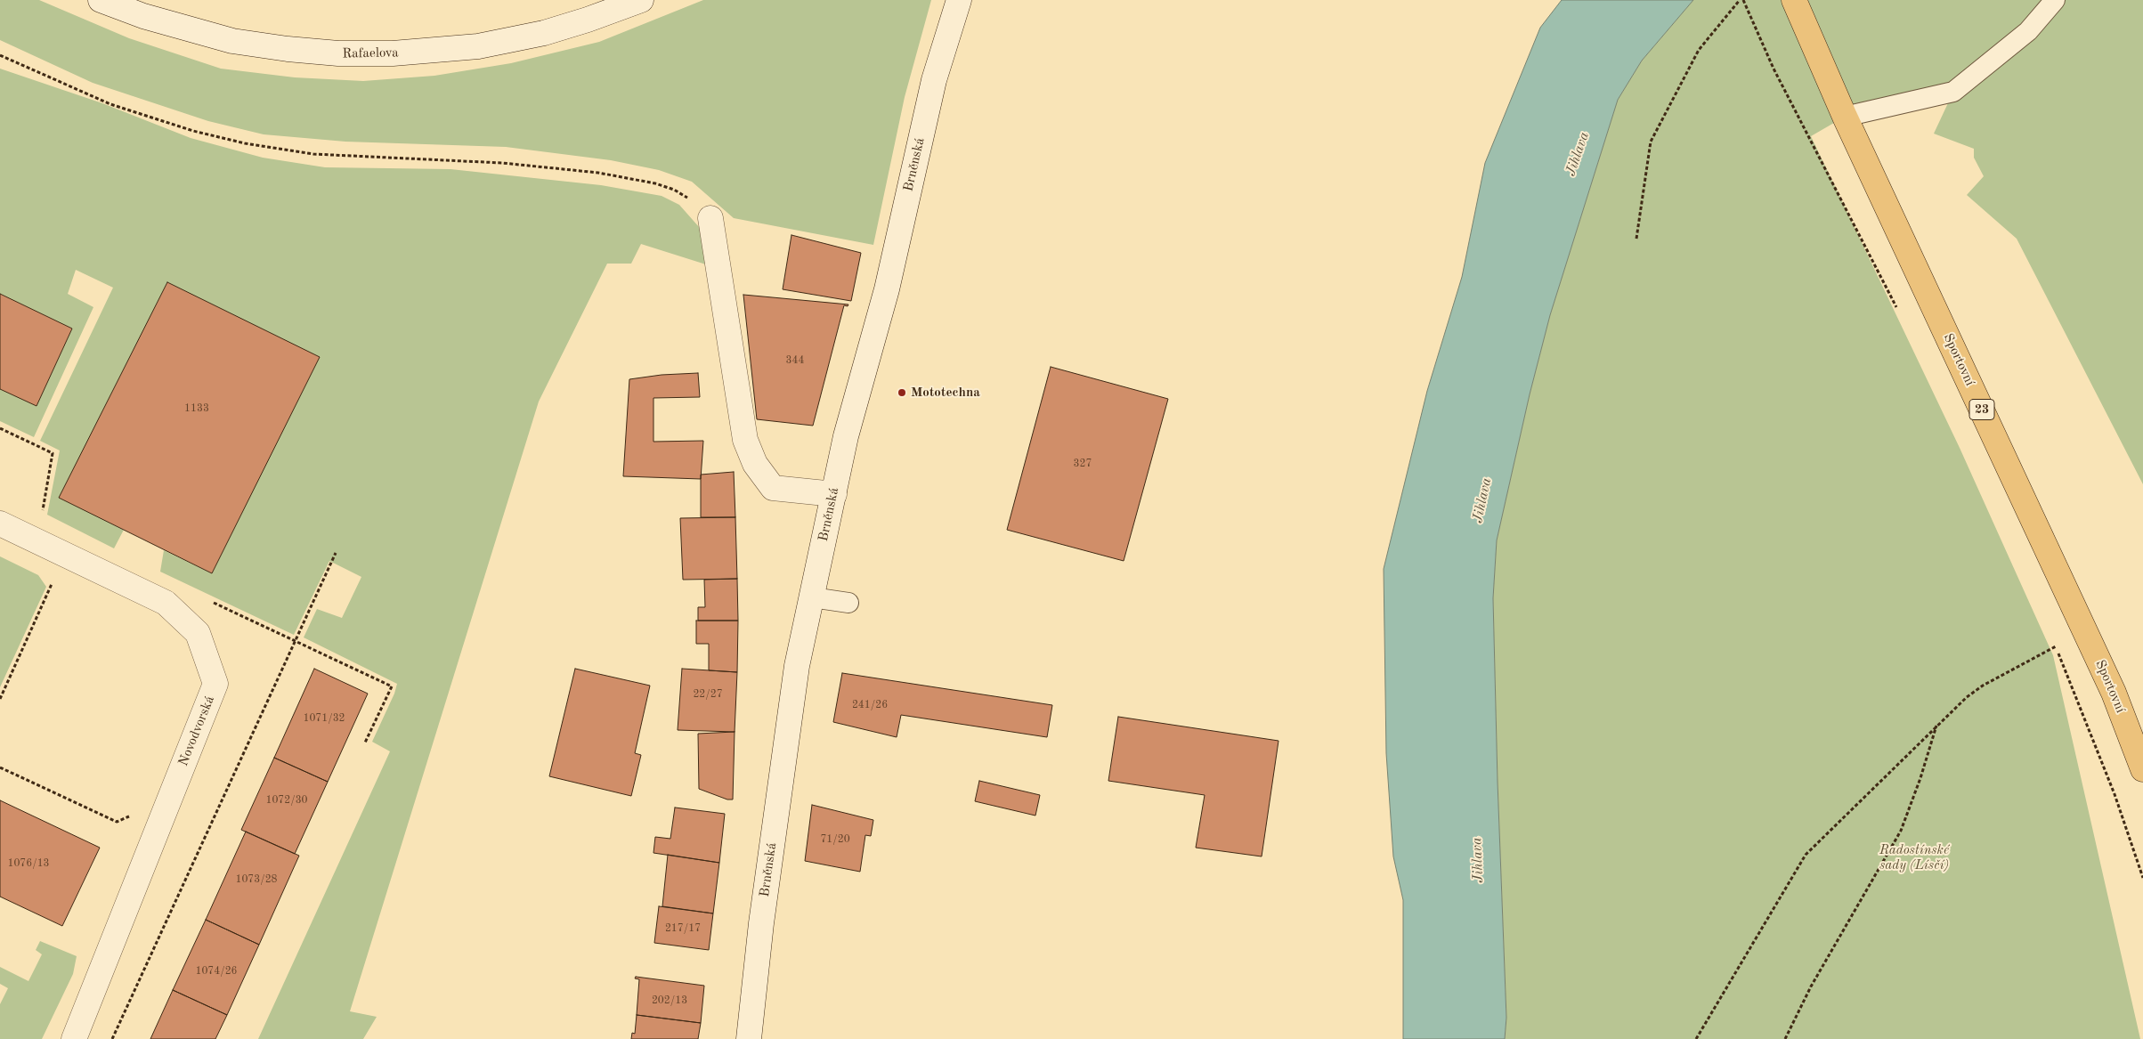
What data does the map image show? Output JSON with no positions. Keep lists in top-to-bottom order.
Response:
{
  "streets": {
    "main road": ["Sportovní", "23"],
    "street": ["Rafaelova", "Brněnská", "Novodvorská"]
  },
  "water": ["Jihlava"],
  "parks": ["Radostínské sady (Lísčí)"],
  "places": ["Mototechna"],
  "house_numbers": [
    "344",
    "1133",
    "327",
    "22/27",
    "241/26",
    "1071/32",
    "1072/30",
    "71/20",
    "1076/13",
    "1073/28",
    "217/17",
    "1074/26",
    "202/13"
  ]
}
